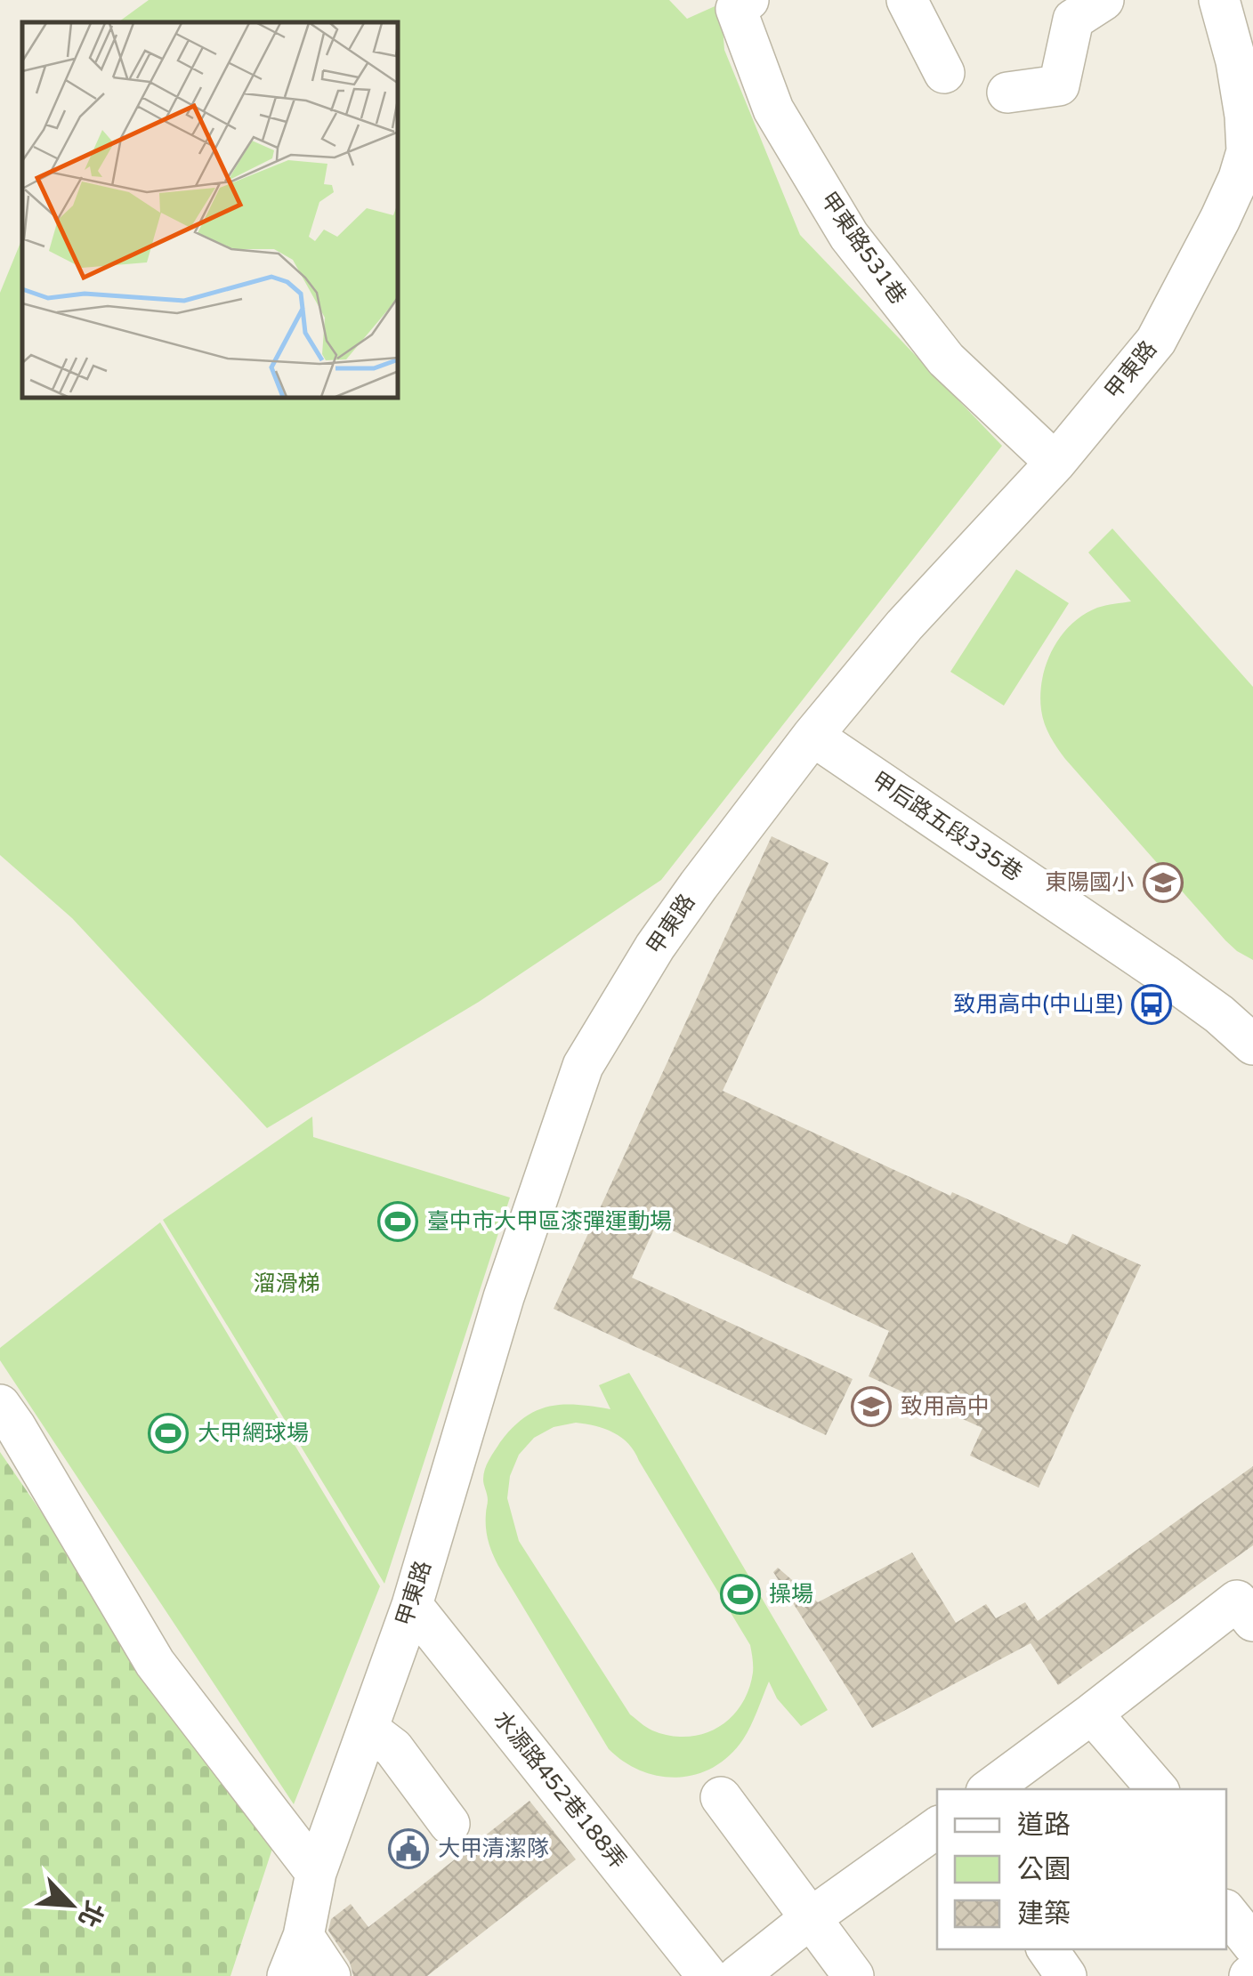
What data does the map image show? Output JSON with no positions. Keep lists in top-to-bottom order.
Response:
{
  "streets": {
    "street": [
      "甲東路531巷",
      "甲東路",
      "甲后路五段335巷",
      "水源路452巷188弄"
    ]
  },
  "crossings": [
    ["甲東路531巷", "甲東路"],
    ["甲東路", "甲后路五段335巷"],
    ["甲東路", "水源路452巷188弄"]
  ],
  "parks": ["溜滑梯"],
  "places": {
    "school or university": ["東陽國小", "致用高中"],
    "bus stop": ["致用高中(中山里)"],
    "sports": ["臺中市大甲區漆彈運動場", "大甲網球場", "操場"],
    "public building": ["大甲清潔隊"]
  },
  "legend": ["道路", "公園", "建築"],
  "north": "bottom right"
}
